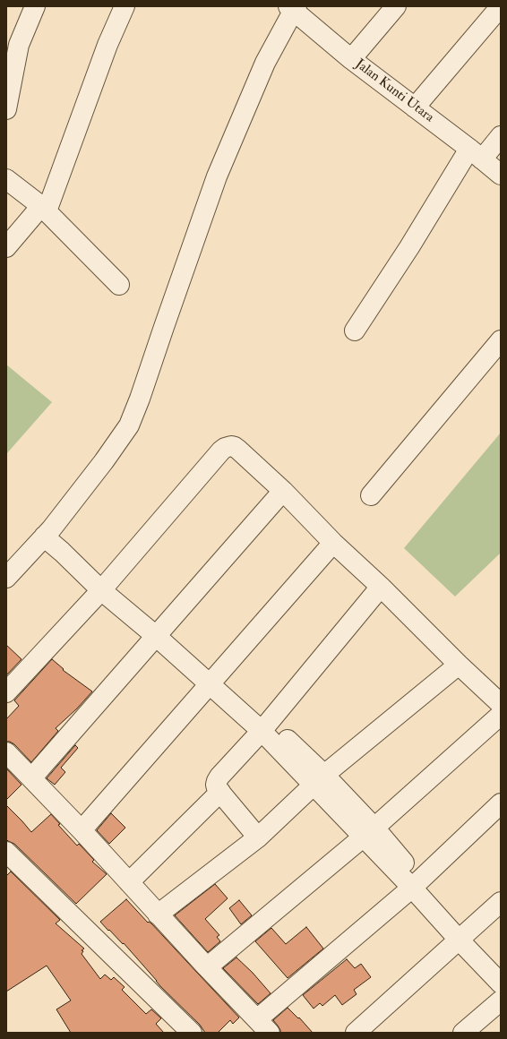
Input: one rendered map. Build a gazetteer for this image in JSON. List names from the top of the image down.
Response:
{
  "streets": {
    "street": ["Jalan Kunti Utara"]
  }
}
